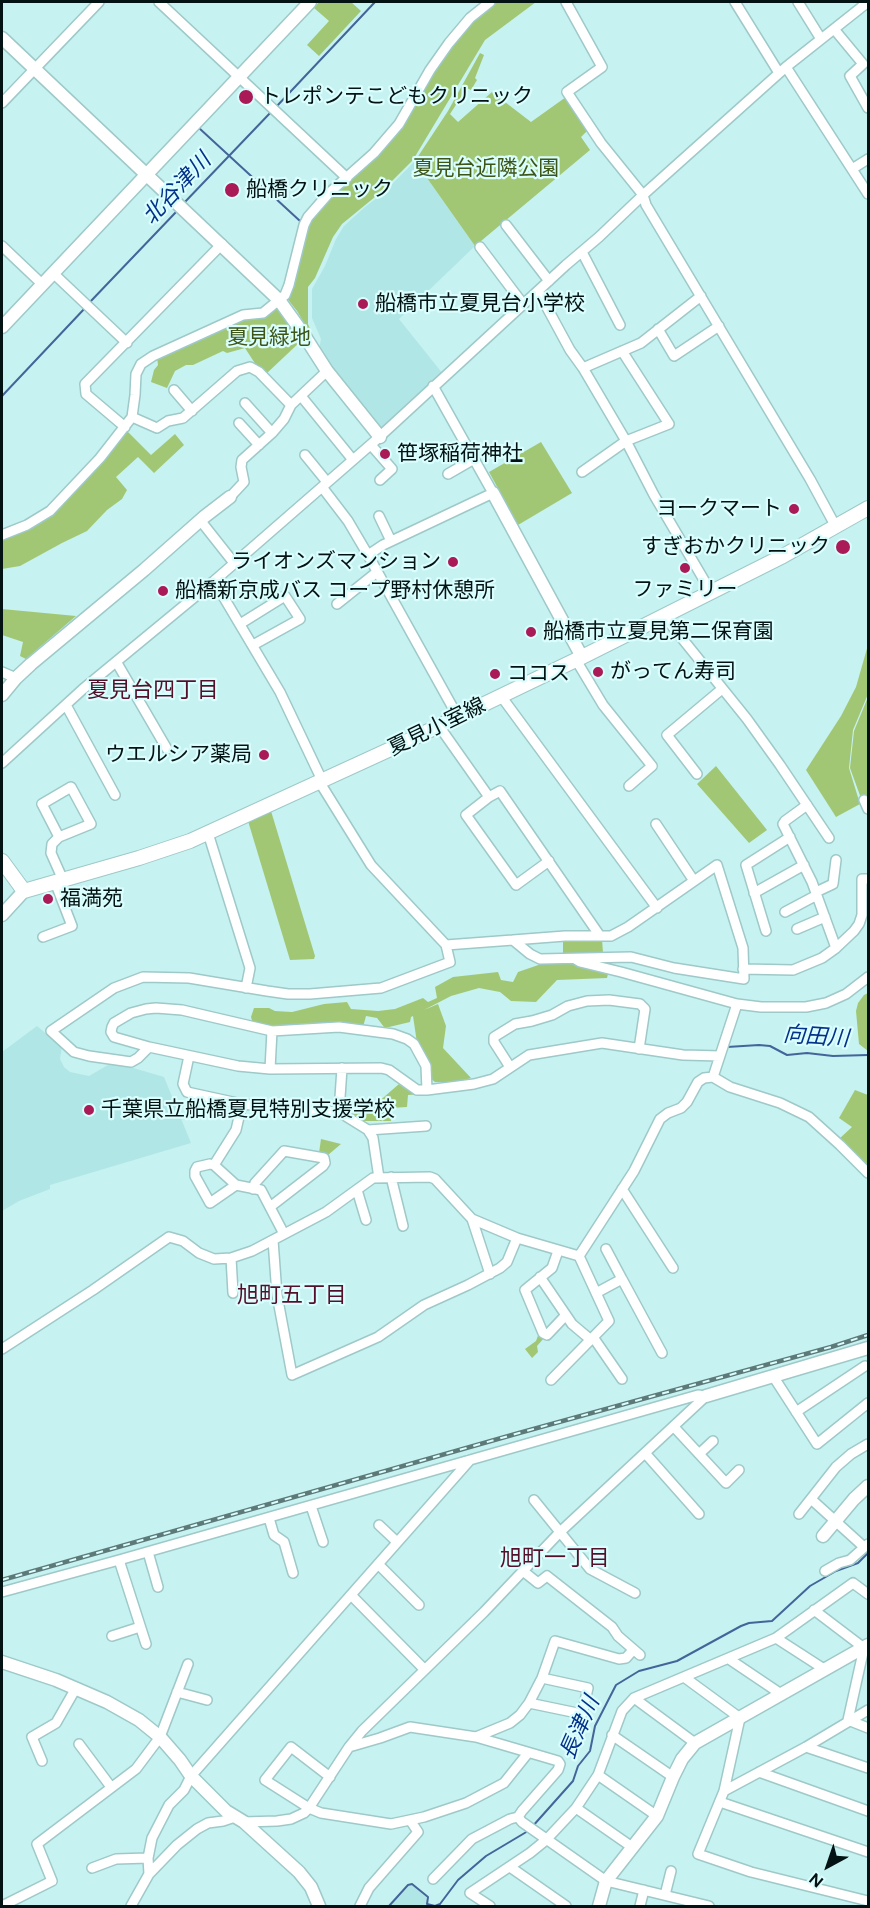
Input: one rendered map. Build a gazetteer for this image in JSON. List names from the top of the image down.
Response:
{
  "streets": {
    "main road": ["夏見小室線"]
  },
  "districts": ["夏見台四丁目", "旭町五丁目", "旭町一丁目"],
  "water": ["北谷津川", "向田川", "長津川"],
  "parks": ["夏見台近隣公園", "夏見緑地"],
  "places": [
    "トレポンテこどもクリニック",
    "船橋クリニック",
    "船橋市立夏見台小学校",
    "笹塚稲荷神社",
    "ヨークマート",
    "すぎおかクリニック",
    "ライオンズマンション",
    "ファミリー",
    "船橋新京成バス コープ野村休憩所",
    "船橋市立夏見第二保育園",
    "がってん寿司",
    "ココス",
    "ウエルシア薬局",
    "福満苑",
    "千葉県立船橋夏見特別支援学校"
  ],
  "north": "bottom left"
}
